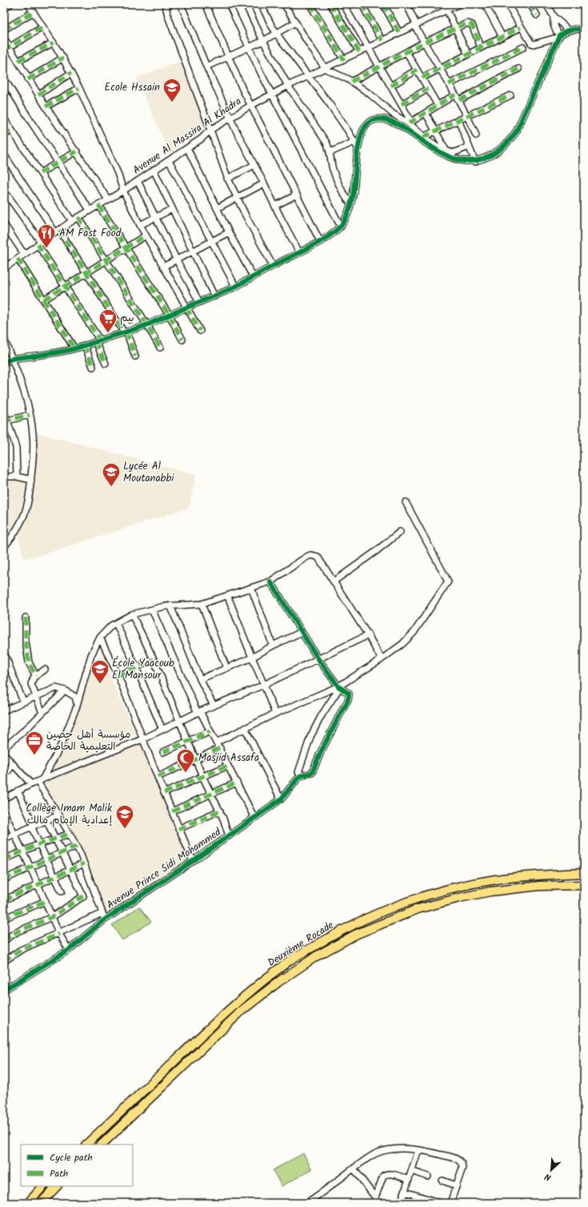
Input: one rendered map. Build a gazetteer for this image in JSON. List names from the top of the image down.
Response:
{
  "streets": {
    "highway": ["Deuxième Rocade"],
    "street": ["Avenue Al Massira Al Khadra", "Avenue Prince Sidi Mohammed"]
  },
  "places": {
    "school or university": [
      "Ecole Hssain",
      "Lycée Al Moutanabbi",
      "École Yaacoub El Mansour",
      "Collège Imam Malik إعدادية الإمام مالك"
    ],
    "restaurant": ["AM Fast Food"],
    "supermarket": ["بيم"],
    "office": ["مؤسسة أهل حصين التعليمية الخاصة"],
    "mosque": ["Masjid Assafa"]
  },
  "legend": ["Cycle path", "Path"],
  "north": "bottom left"
}
